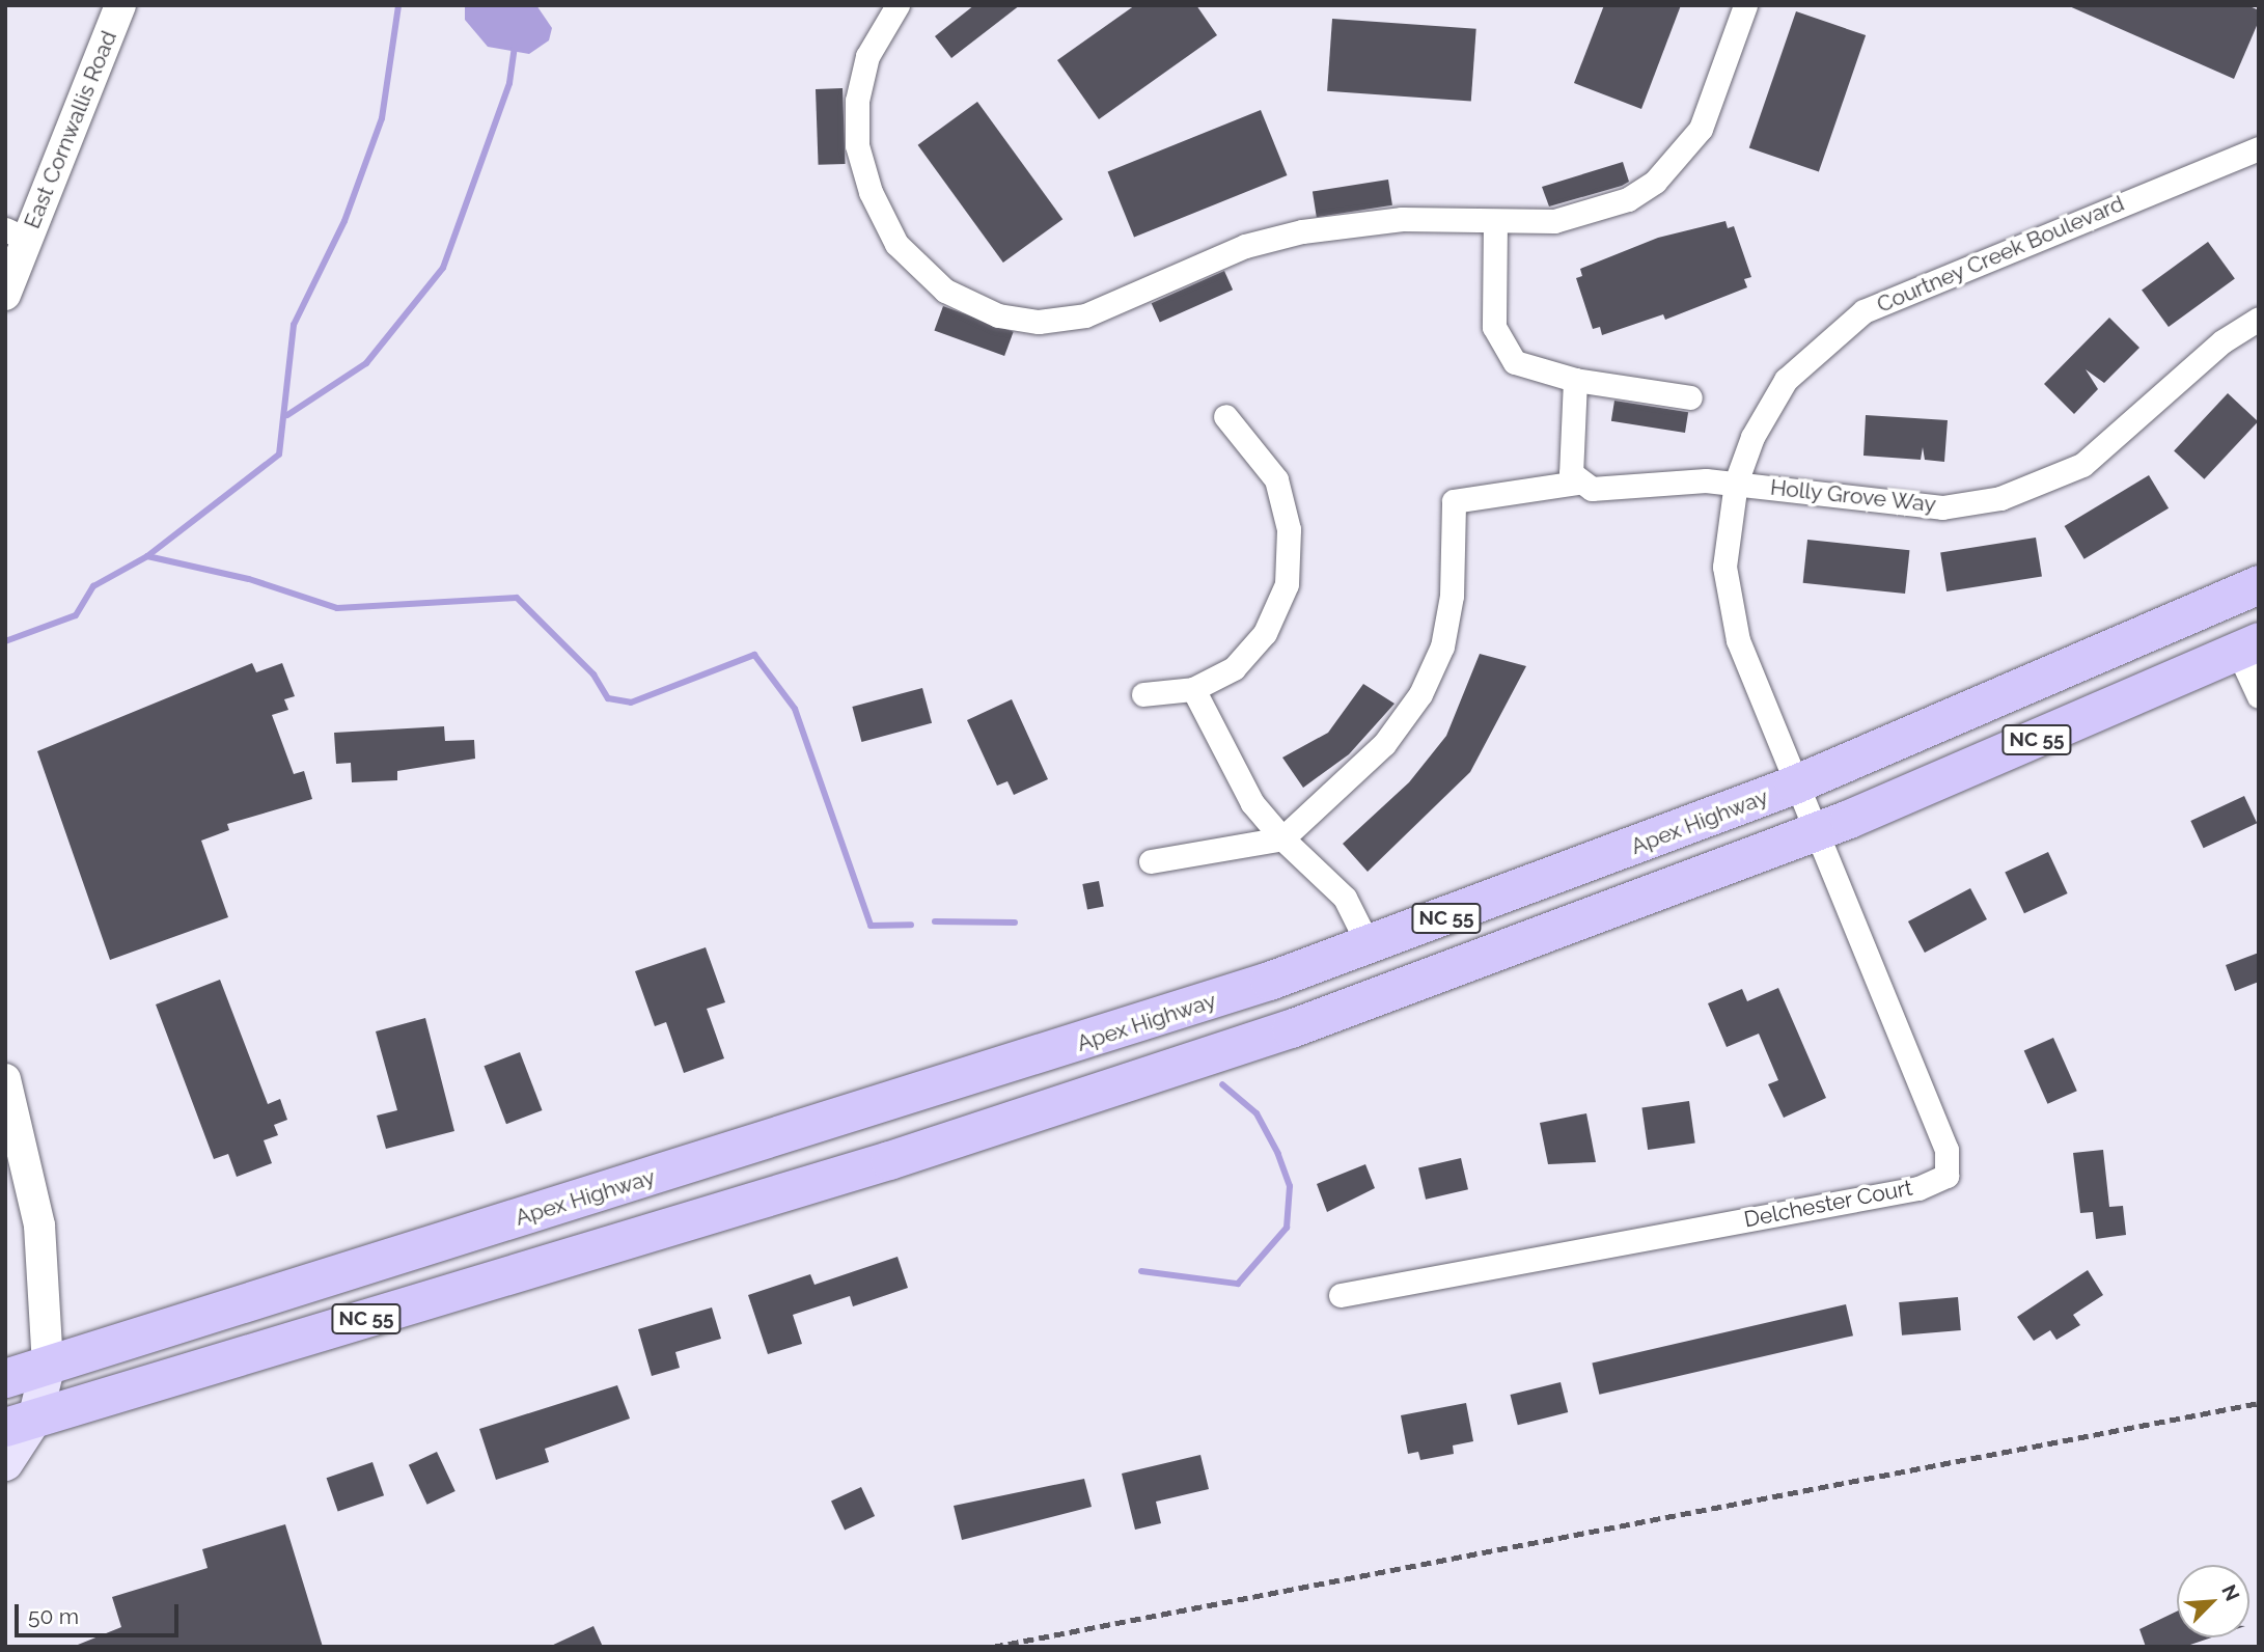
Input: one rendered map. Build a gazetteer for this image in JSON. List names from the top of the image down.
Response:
{
  "streets": {
    "main road": ["NC 55", "Apex Highway"],
    "street": [
      "East Cornwallis Road",
      "Courtney Creek Boulevard",
      "Holly Grove Way",
      "Delchester Court"
    ]
  },
  "crossings": [
    ["Courtney Creek Boulevard", "Holly Grove Way"],
    ["Courtney Creek Boulevard", "NC 55"],
    ["Courtney Creek Boulevard", "Apex Highway"],
    ["Courtney Creek Boulevard", "Delchester Court"],
    ["NC 55", "Delchester Court"]
  ],
  "scale_bar": "50 m",
  "north": "top right"
}
